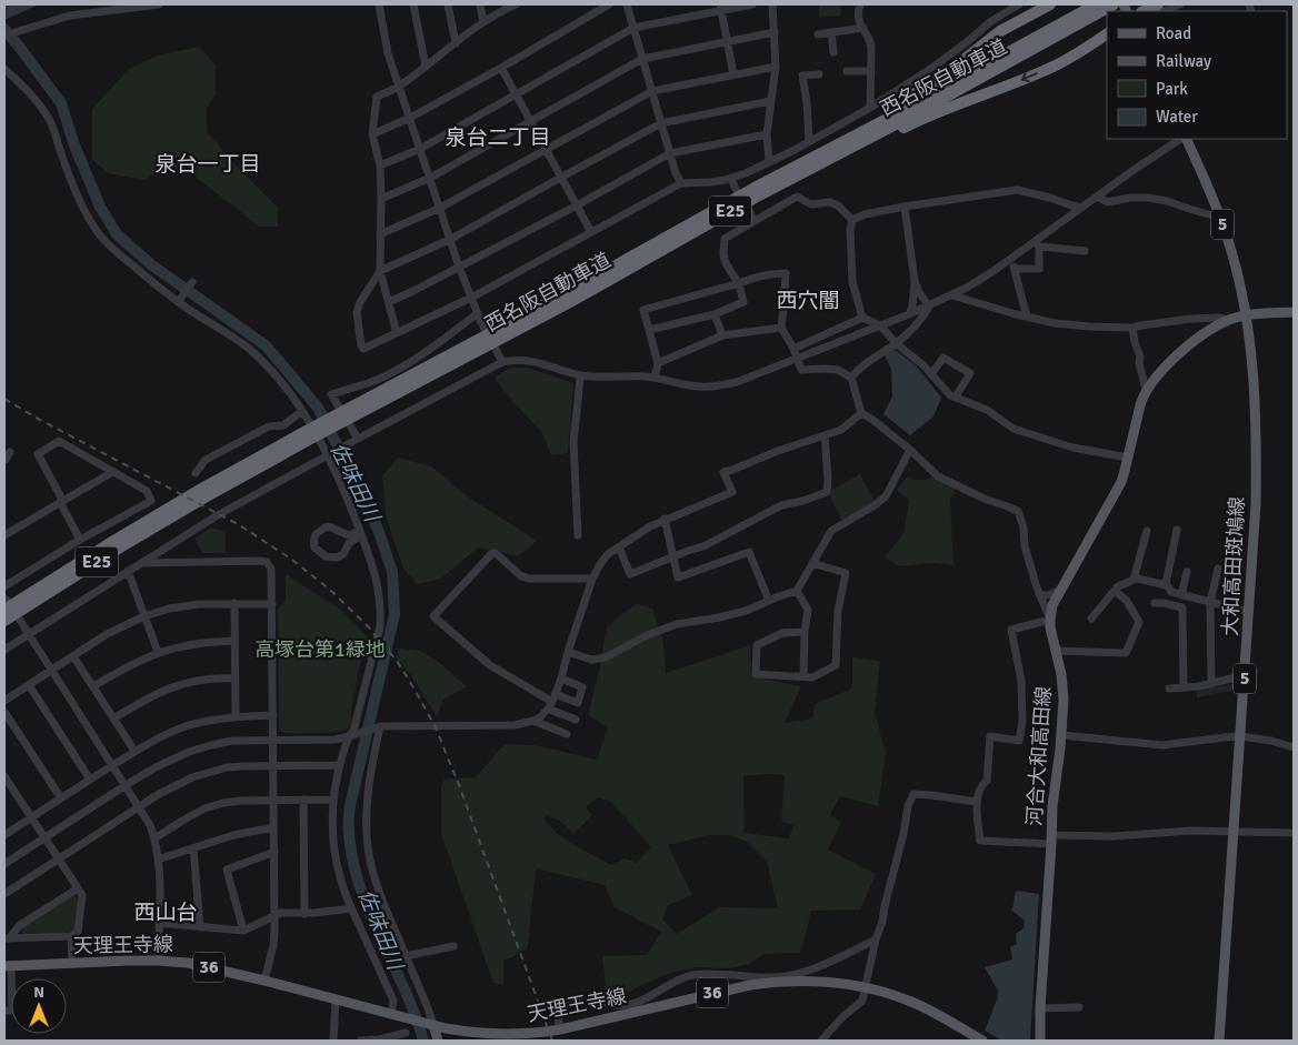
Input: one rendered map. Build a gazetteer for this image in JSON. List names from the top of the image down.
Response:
{
  "streets": {
    "highway": ["西名阪自動車道", "E25"],
    "main road": [
      "5",
      "大和高田斑鳩線",
      "河合大和高田線",
      "天理王寺線",
      "36"
    ]
  },
  "crossings": [
    ["大和高田斑鳩線", "河合大和高田線"]
  ],
  "districts": [
    "泉台二丁目",
    "泉台一丁目",
    "西穴闇",
    "西山台"
  ],
  "water": ["佐味田川"],
  "parks": ["高塚台第1緑地"],
  "legend": [
    "Road",
    "Railway",
    "Park",
    "Water"
  ],
  "north": "top"
}
